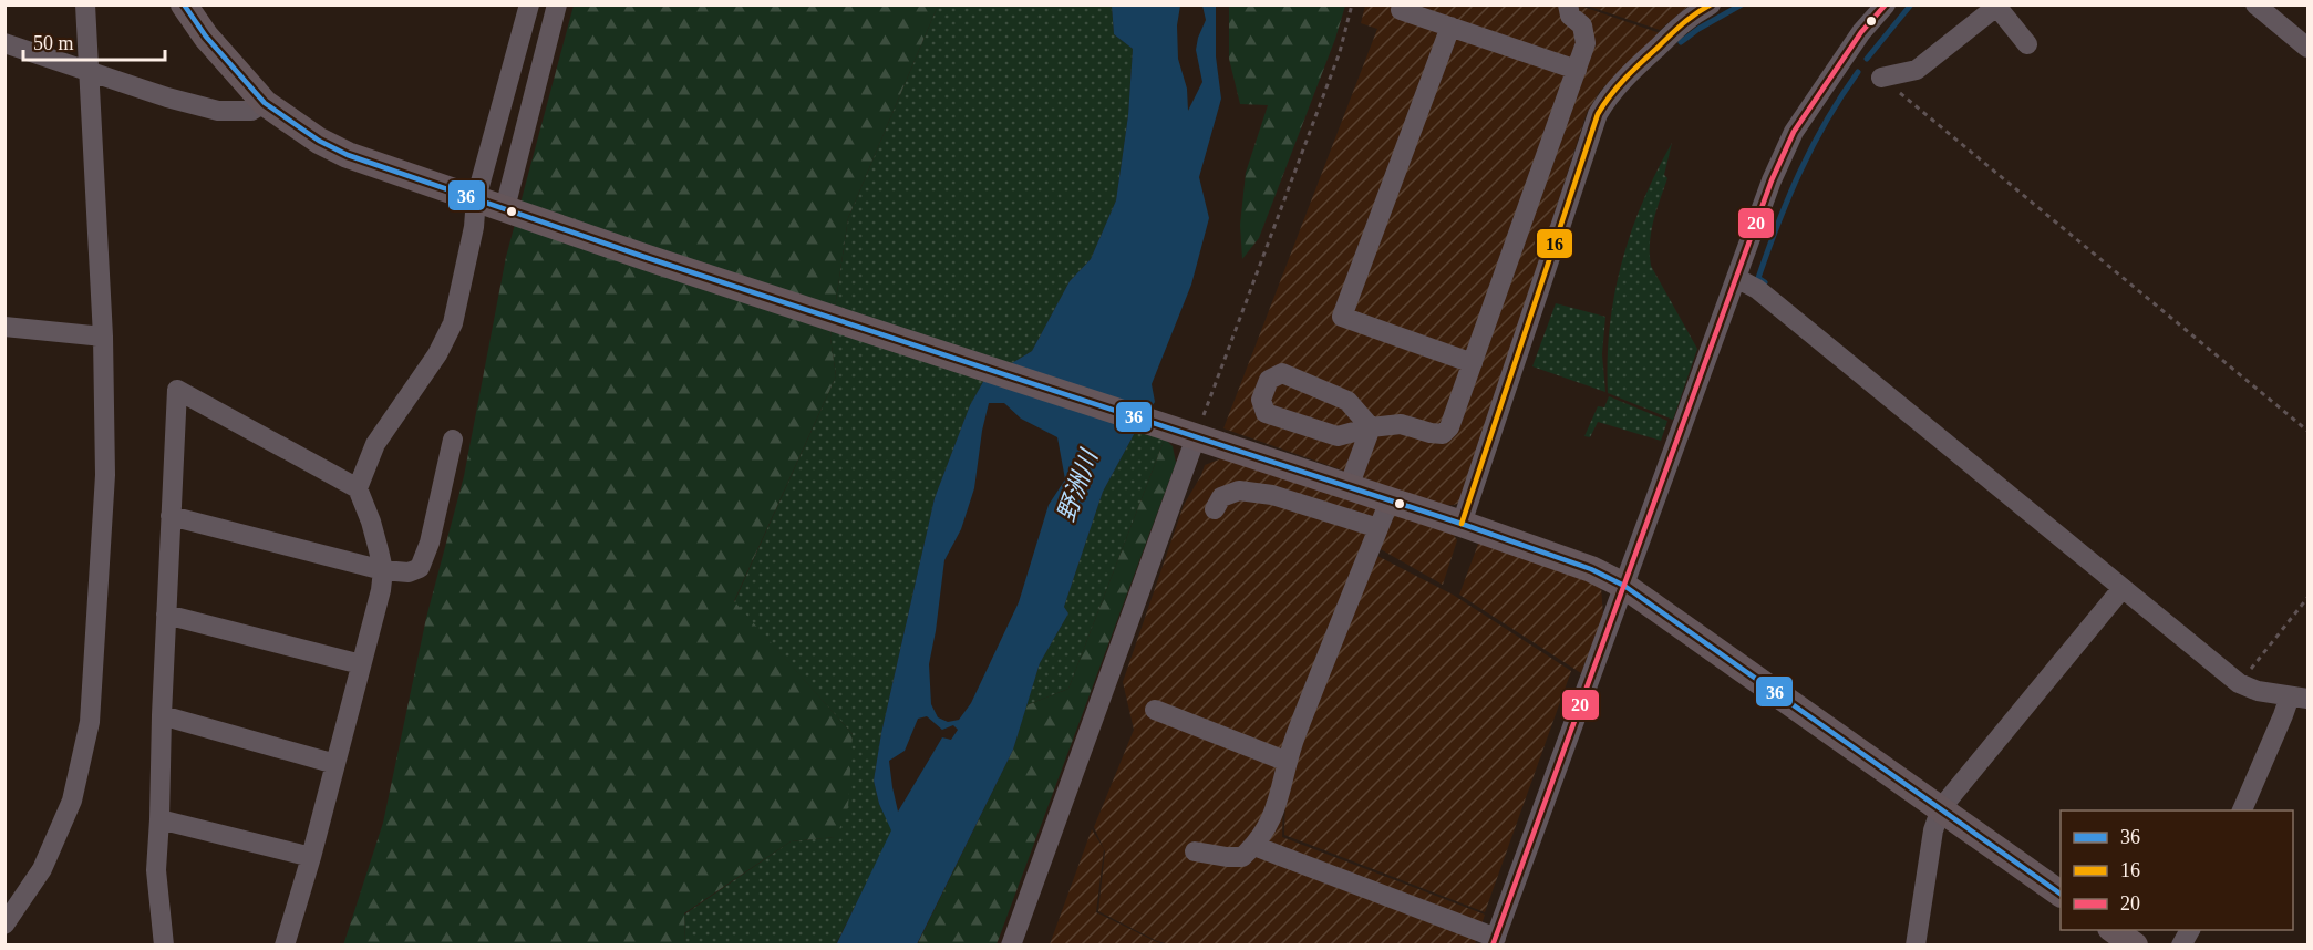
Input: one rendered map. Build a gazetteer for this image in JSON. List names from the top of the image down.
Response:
{
  "water": ["野洲川"],
  "lines": ["transit line 36", "transit line 16", "transit line 20"],
  "legend": ["36", "16", "20"],
  "scale_bar": "50 m"
}
